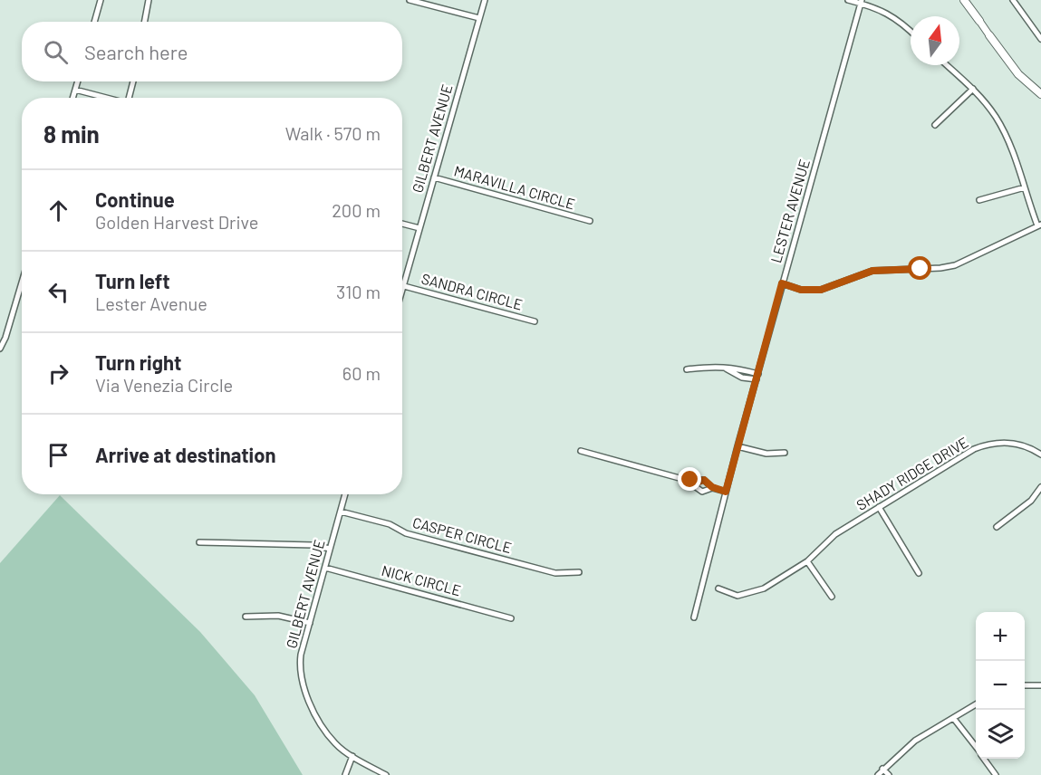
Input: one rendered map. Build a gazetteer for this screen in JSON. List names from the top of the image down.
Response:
{
  "streets": {
    "street": [
      "GILBERT AVENUE",
      "MARAVILLA CIRCLE",
      "LESTER AVENUE",
      "SANDRA CIRCLE",
      "SHADY RIDGE DRIVE",
      "CASPER CIRCLE",
      "NICK CIRCLE"
    ]
  },
  "crossings": [
    ["GILBERT AVENUE", "MARAVILLA CIRCLE"],
    ["GILBERT AVENUE", "SANDRA CIRCLE"],
    ["GILBERT AVENUE", "CASPER CIRCLE"],
    ["GILBERT AVENUE", "NICK CIRCLE"]
  ],
  "north": "top",
  "page": {
    "search": "Search here",
    "heading": ["8 min", "Walk · 570 m"],
    "list": [
      ["Continue", "Golden Harvest Drive", "200 m"],
      ["Turn left", "Lester Avenue", "310 m"],
      ["Turn right", "Via Venezia Circle", "60 m"],
      "Arrive at destination"
    ],
    "map_buttons": ["+", "−"]
  }
}
